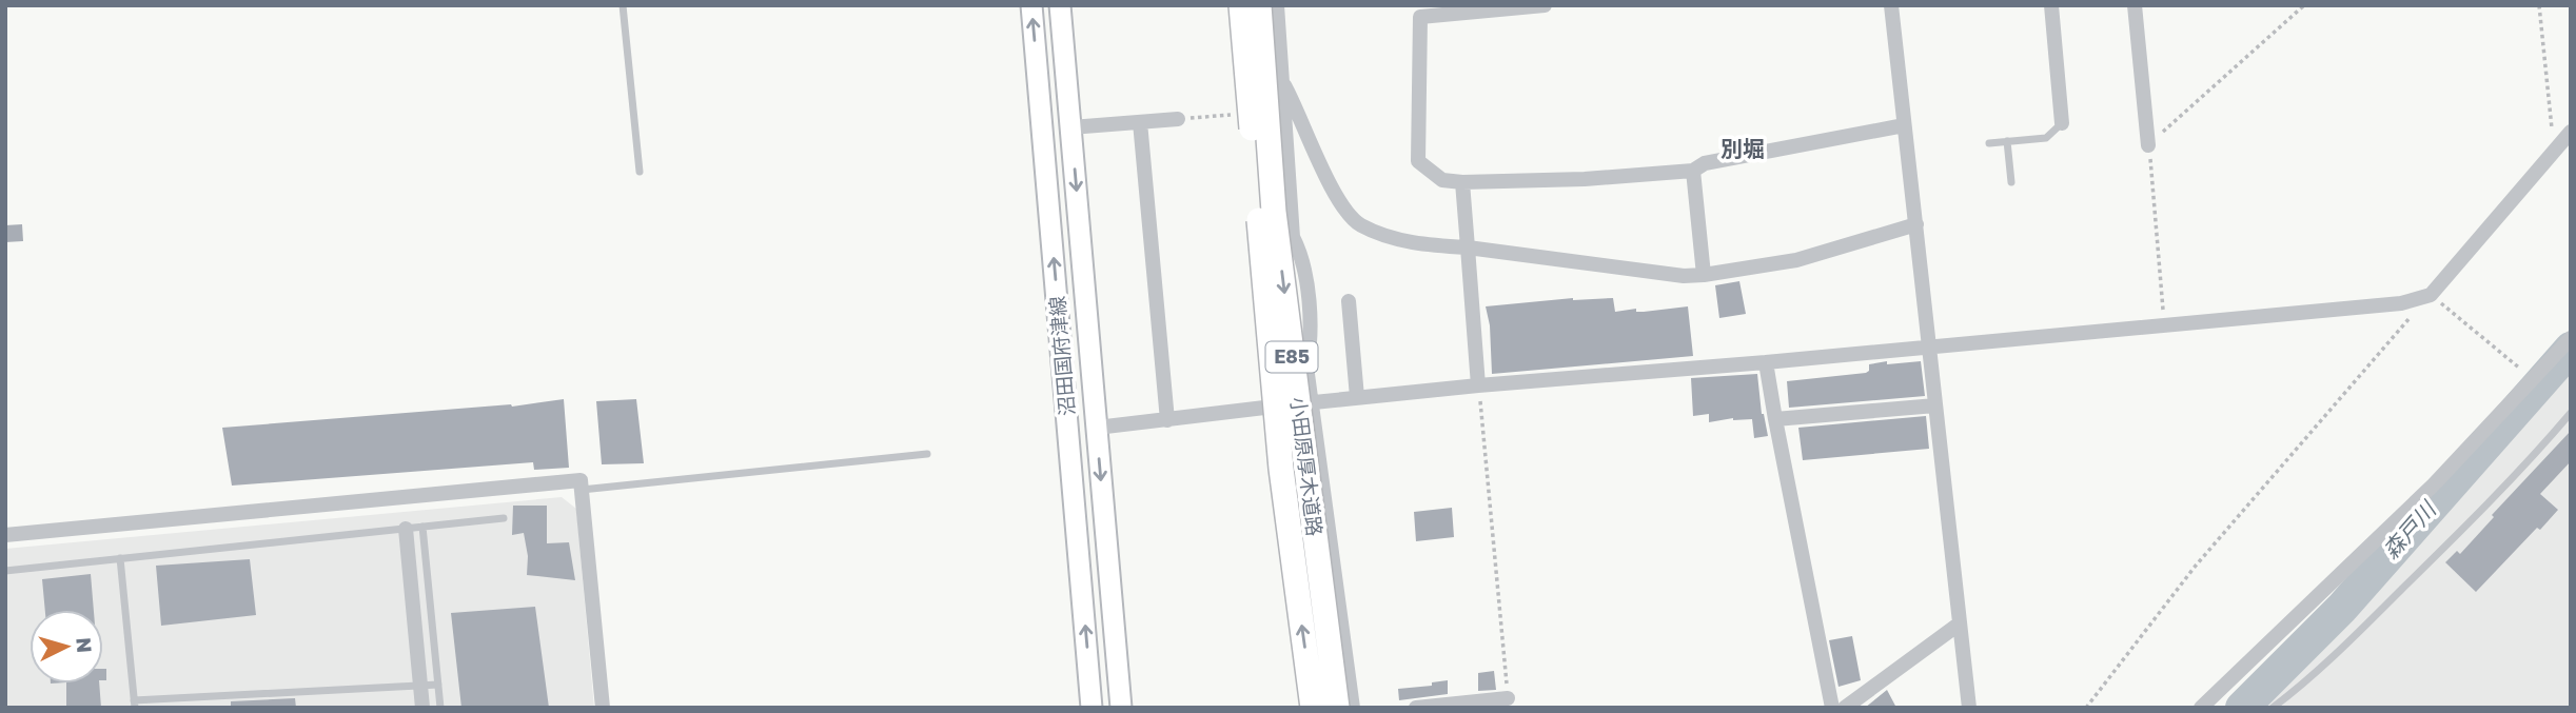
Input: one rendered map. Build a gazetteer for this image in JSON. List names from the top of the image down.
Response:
{
  "streets": {
    "highway": ["E85", "小田原厚木道路"],
    "main road": ["沼田国府津線"]
  },
  "districts": ["別堀"],
  "water": ["森戸川"],
  "north": "right"
}
